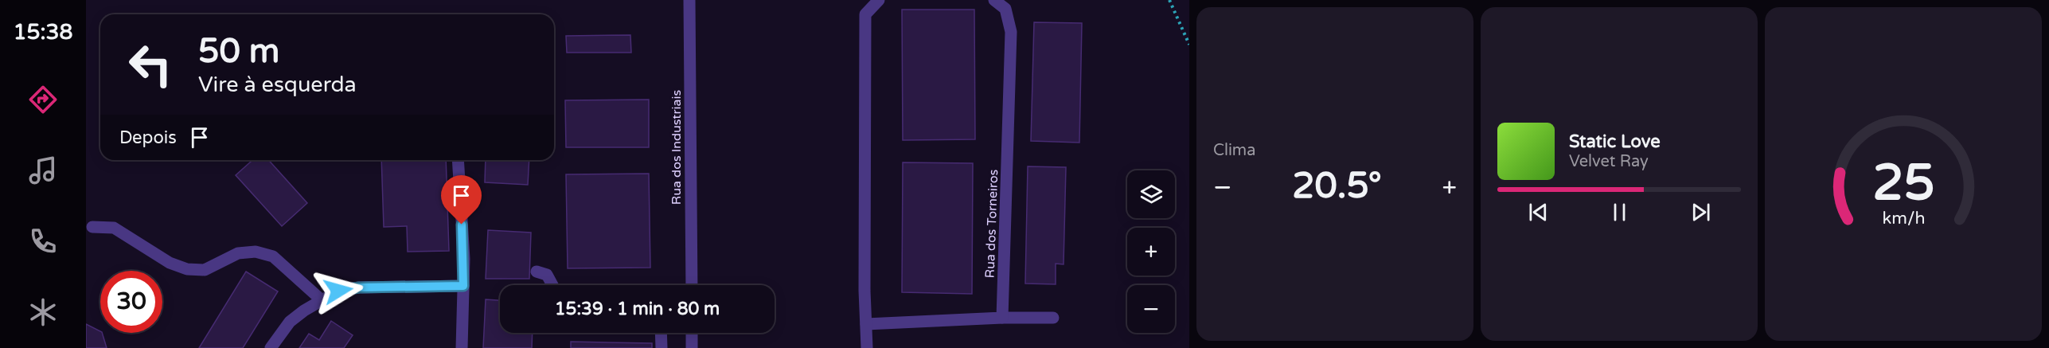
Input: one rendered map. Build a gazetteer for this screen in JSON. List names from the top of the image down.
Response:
{
  "streets": {
    "street": ["Rua dos Industriais", "Rua dos Torneiros"]
  },
  "page": {
    "tabs": "15:38",
    "tile": "Clima",
    "turn": ["50 m", "Vire à esquerda"],
    "then": "Depois",
    "song": ["Static Love", "Velvet Ray"],
    "heat": ["−", "20.5°", "+"],
    "map_buttons": ["+", "−"],
    "limit": "30",
    "trip": "15:39 · 1 min · 80 m",
    "gauge": ["25", "km/h"]
  }
}
